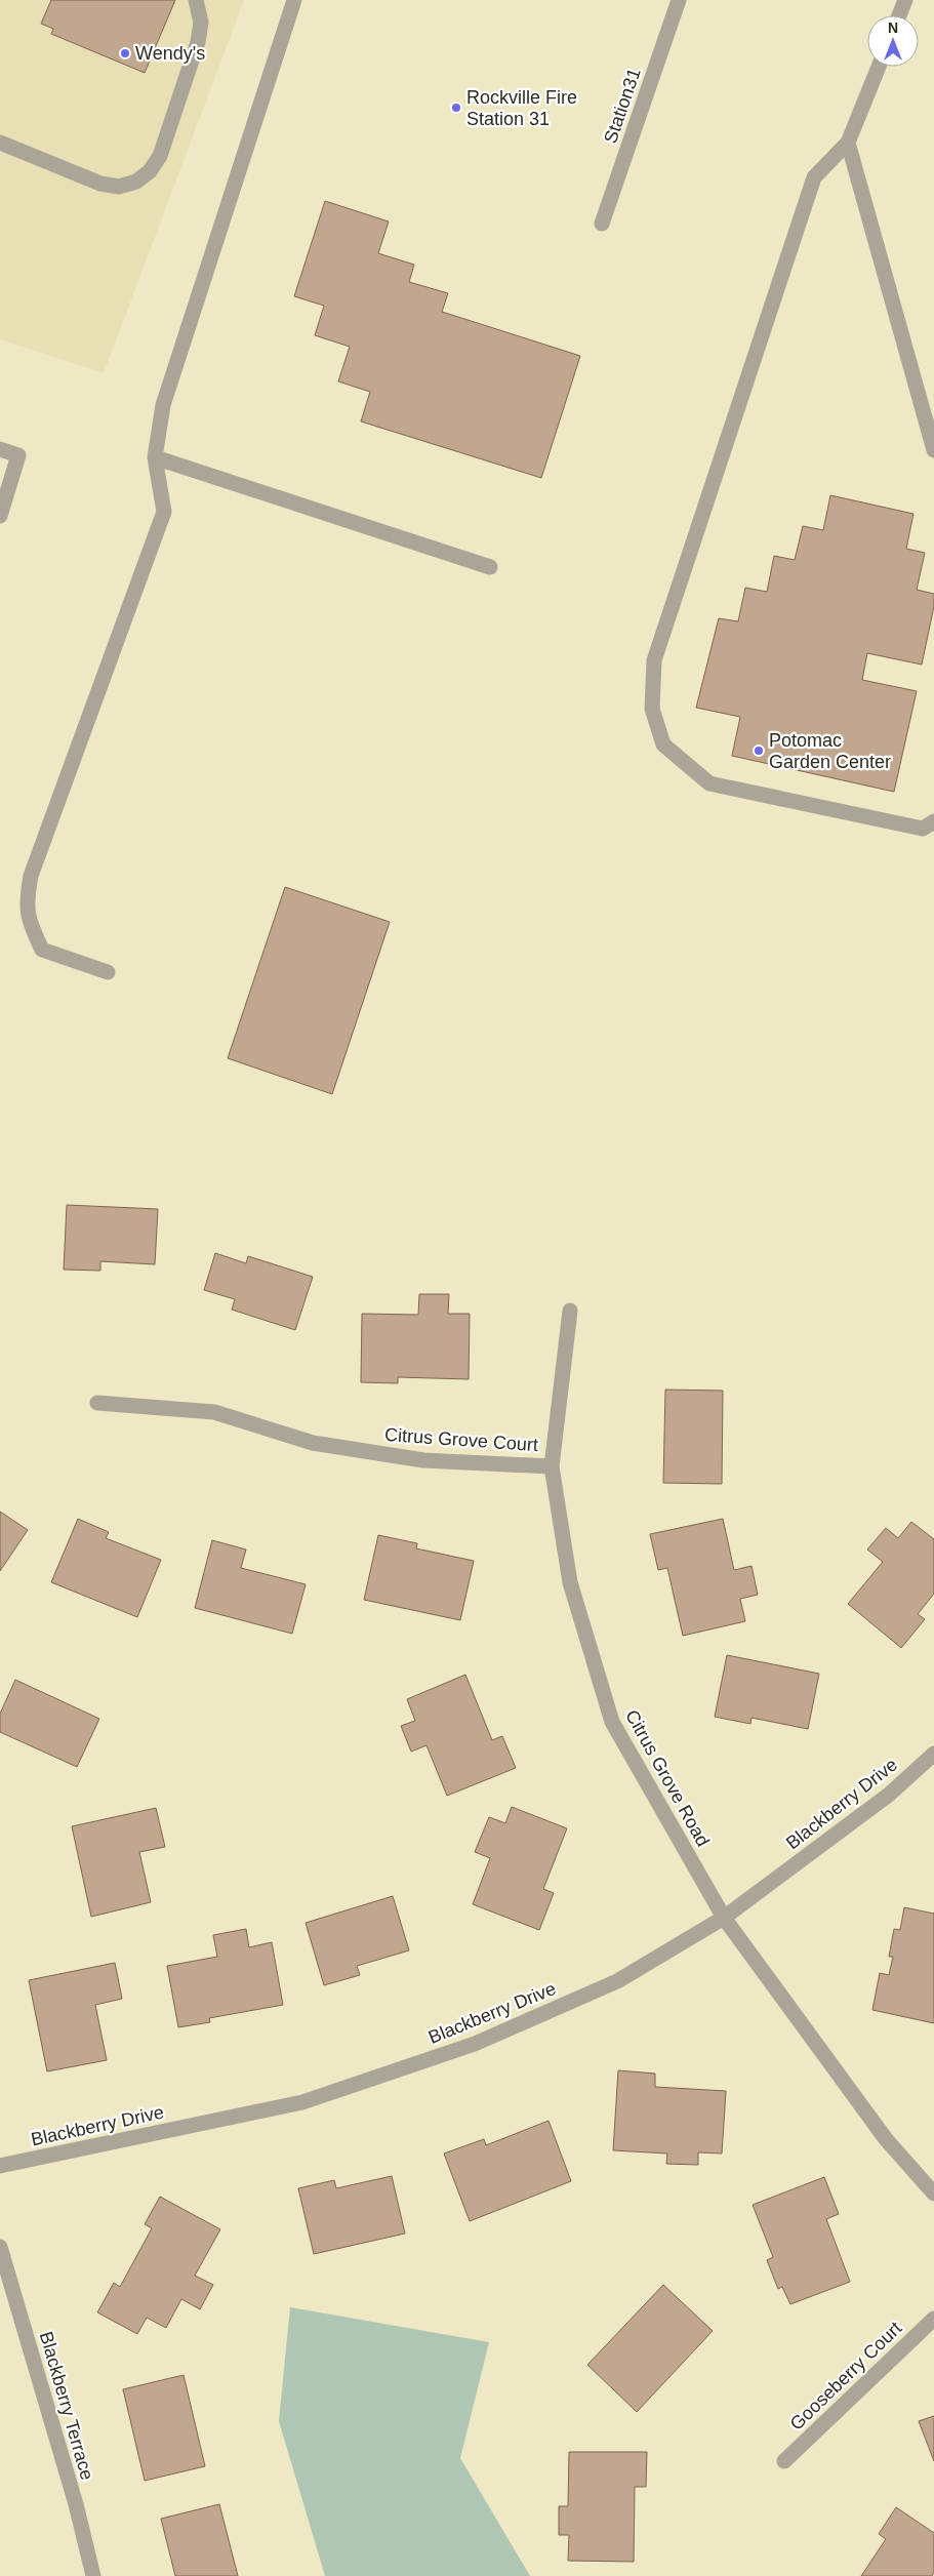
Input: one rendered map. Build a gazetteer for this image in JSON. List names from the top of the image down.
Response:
{
  "streets": {
    "street": [
      "Station31",
      "Citrus Grove Court",
      "Citrus Grove Road",
      "Blackberry Drive",
      "Gooseberry Court",
      "Blackberry Terrace"
    ]
  },
  "crossings": [
    ["Citrus Grove Court", "Citrus Grove Road"],
    ["Citrus Grove Road", "Blackberry Drive"]
  ],
  "places": ["Wendy's", "Rockville Fire Station 31", "Potomac Garden Center"],
  "north": "top"
}
